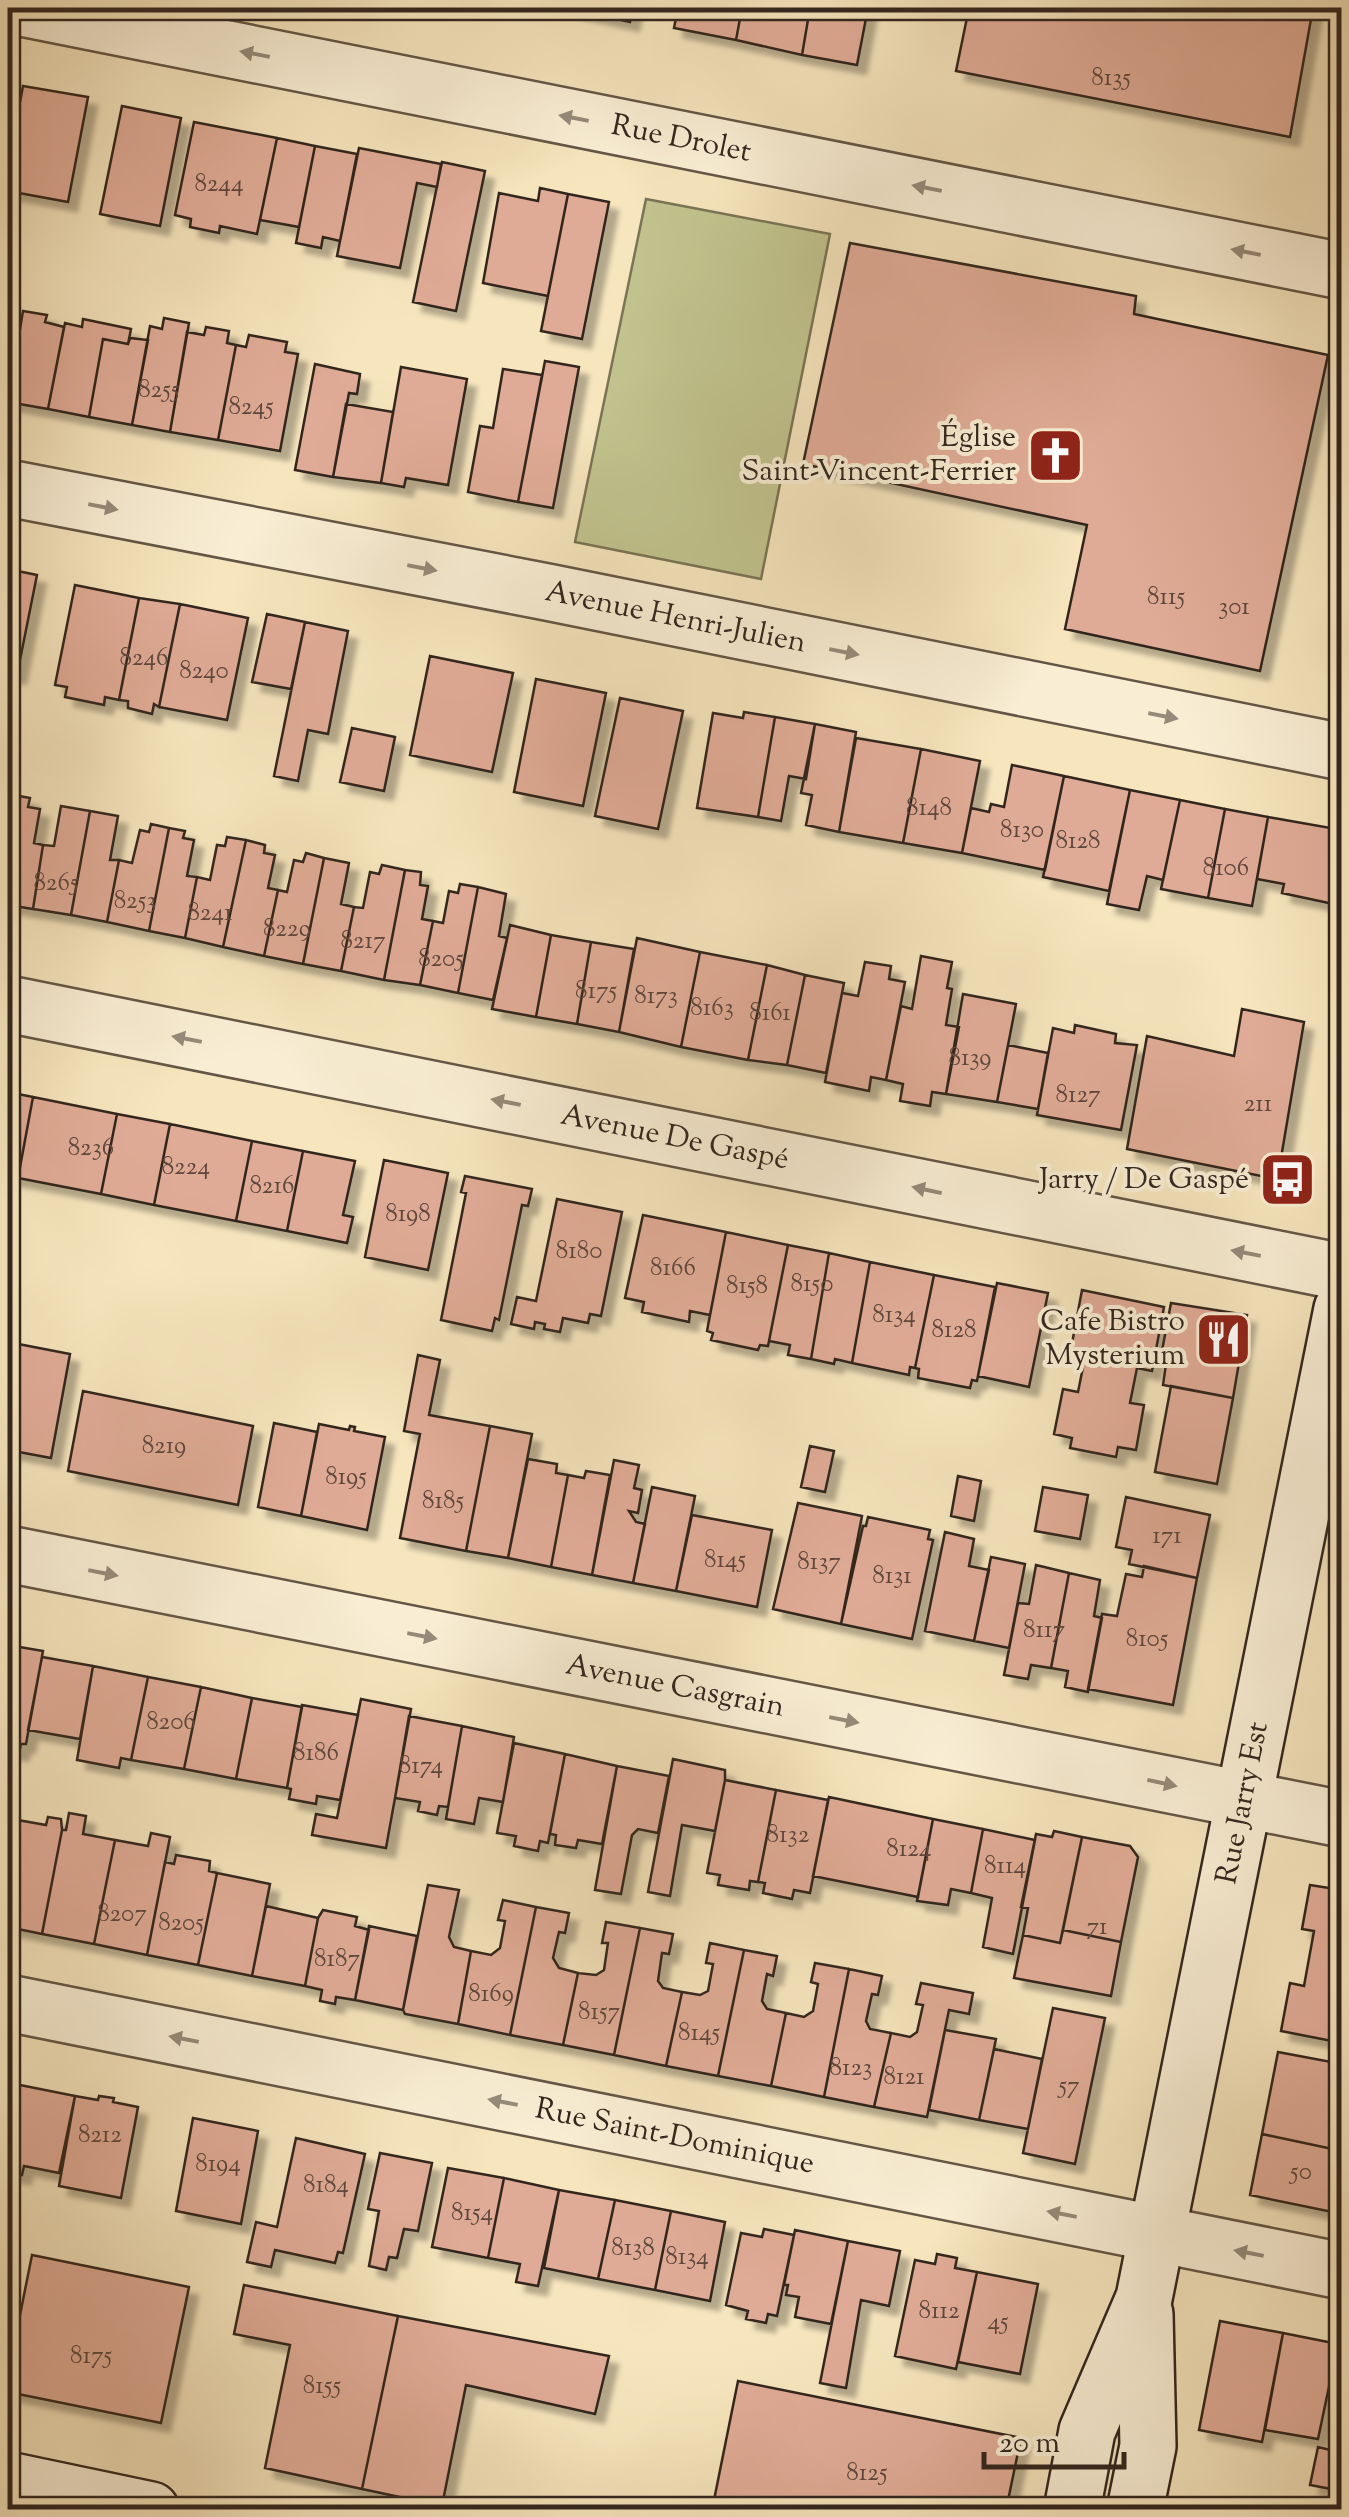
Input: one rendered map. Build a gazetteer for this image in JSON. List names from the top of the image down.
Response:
{
  "streets": {
    "street": [
      "Rue Drolet",
      "Avenue Henri-Julien",
      "Avenue De Gaspé",
      "Avenue Casgrain",
      "Rue Jarry Est",
      "Rue Saint-Dominique"
    ]
  },
  "crossings": [
    ["Avenue Casgrain", "Rue Jarry Est"],
    ["Rue Jarry Est", "Rue Saint-Dominique"]
  ],
  "one_way": [
    "Rue Drolet",
    "Avenue Henri-Julien",
    "Avenue De Gaspé",
    "Avenue Casgrain",
    "Rue Saint-Dominique"
  ],
  "places": {
    "church": ["Église Saint-Vincent-Ferrier"],
    "bus stop": ["Jarry / De Gaspé"],
    "restaurant": ["Cafe Bistro Mysterium"]
  },
  "house_numbers": [
    "8135",
    "8244",
    "8255",
    "8245",
    "8115",
    "301",
    "8246",
    "8240",
    "8148",
    "8130",
    "8128",
    "8106",
    "8265",
    "8253",
    "8241",
    "8229",
    "8217",
    "8205",
    "8175",
    "8173",
    "8163",
    "8161",
    "8139",
    "8127",
    "211",
    "8236",
    "8224",
    "8216",
    "8198",
    "8180",
    "8166",
    "8150",
    "8158",
    "8134",
    "8128",
    "8219",
    "8195",
    "8185",
    "171",
    "8145",
    "8137",
    "8131",
    "8117",
    "8105",
    "8206",
    "8186",
    "8174",
    "8132",
    "8124",
    "8114",
    "8207",
    "8205",
    "71",
    "8187",
    "8169",
    "8157",
    "8145",
    "8123",
    "8121",
    "57",
    "8212",
    "8194",
    "50",
    "8184",
    "8154",
    "8138",
    "8134",
    "8112",
    "45",
    "8175",
    "8155",
    "8125"
  ],
  "scale_bar": "20 m"
}
